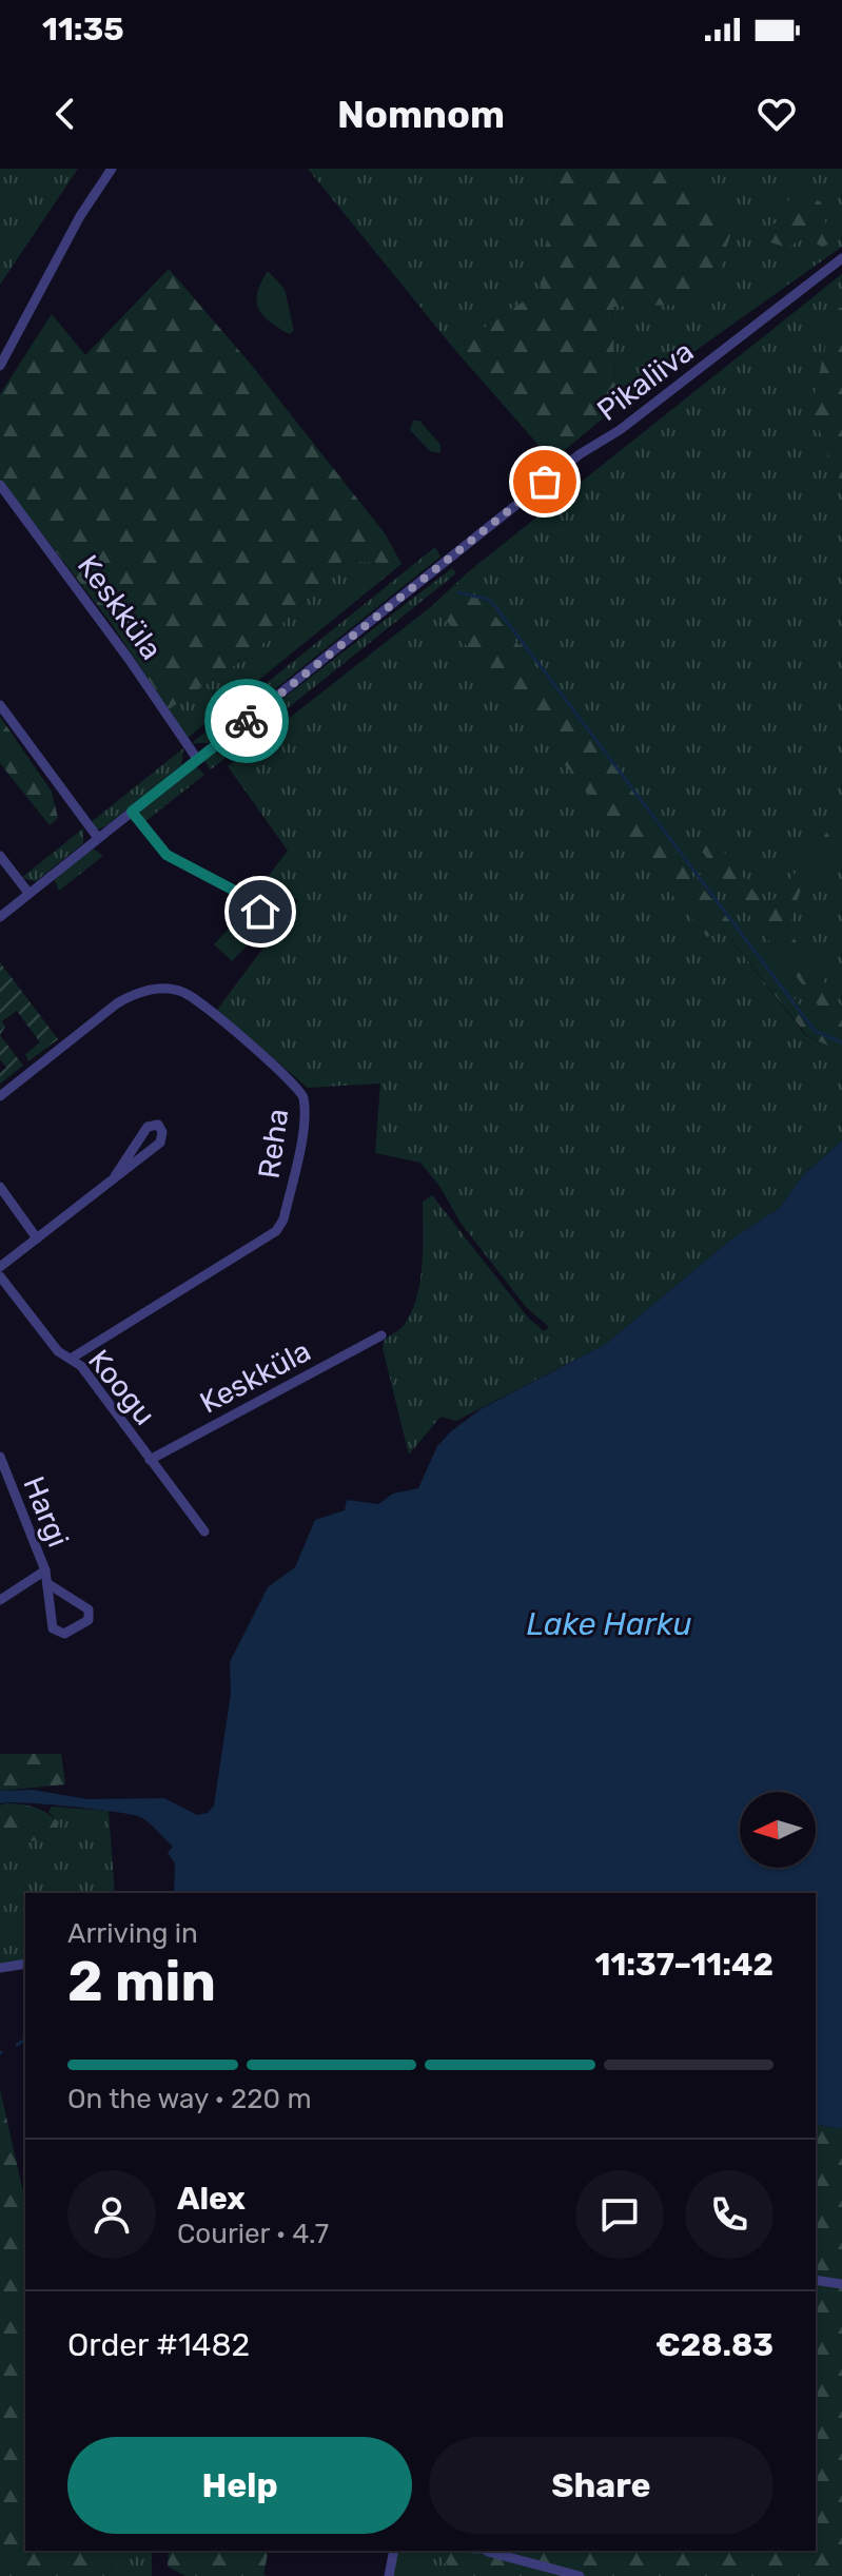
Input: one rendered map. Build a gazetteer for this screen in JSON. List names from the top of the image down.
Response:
{
  "streets": {
    "street": [
      "Pikaliiva",
      "Keskküla",
      "Reha",
      "Koogu",
      "Hargi"
    ]
  },
  "crossings": [
    ["Pikaliiva", "Keskküla"],
    ["Keskküla", "Koogu"],
    ["Reha", "Koogu"]
  ],
  "water": ["Lake Harku"],
  "north": "left",
  "page": {
    "status": "11:35",
    "header": "Nomnom",
    "heading": ["2 min", "Arriving in", "11:37–11:42"],
    "panel": [
      "Alex",
      "Courier · 4.7",
      "Order #1482",
      "€28.83"
    ],
    "bar": "On the way · 220 m",
    "buttons": ["Help", "Share"]
  }
}
